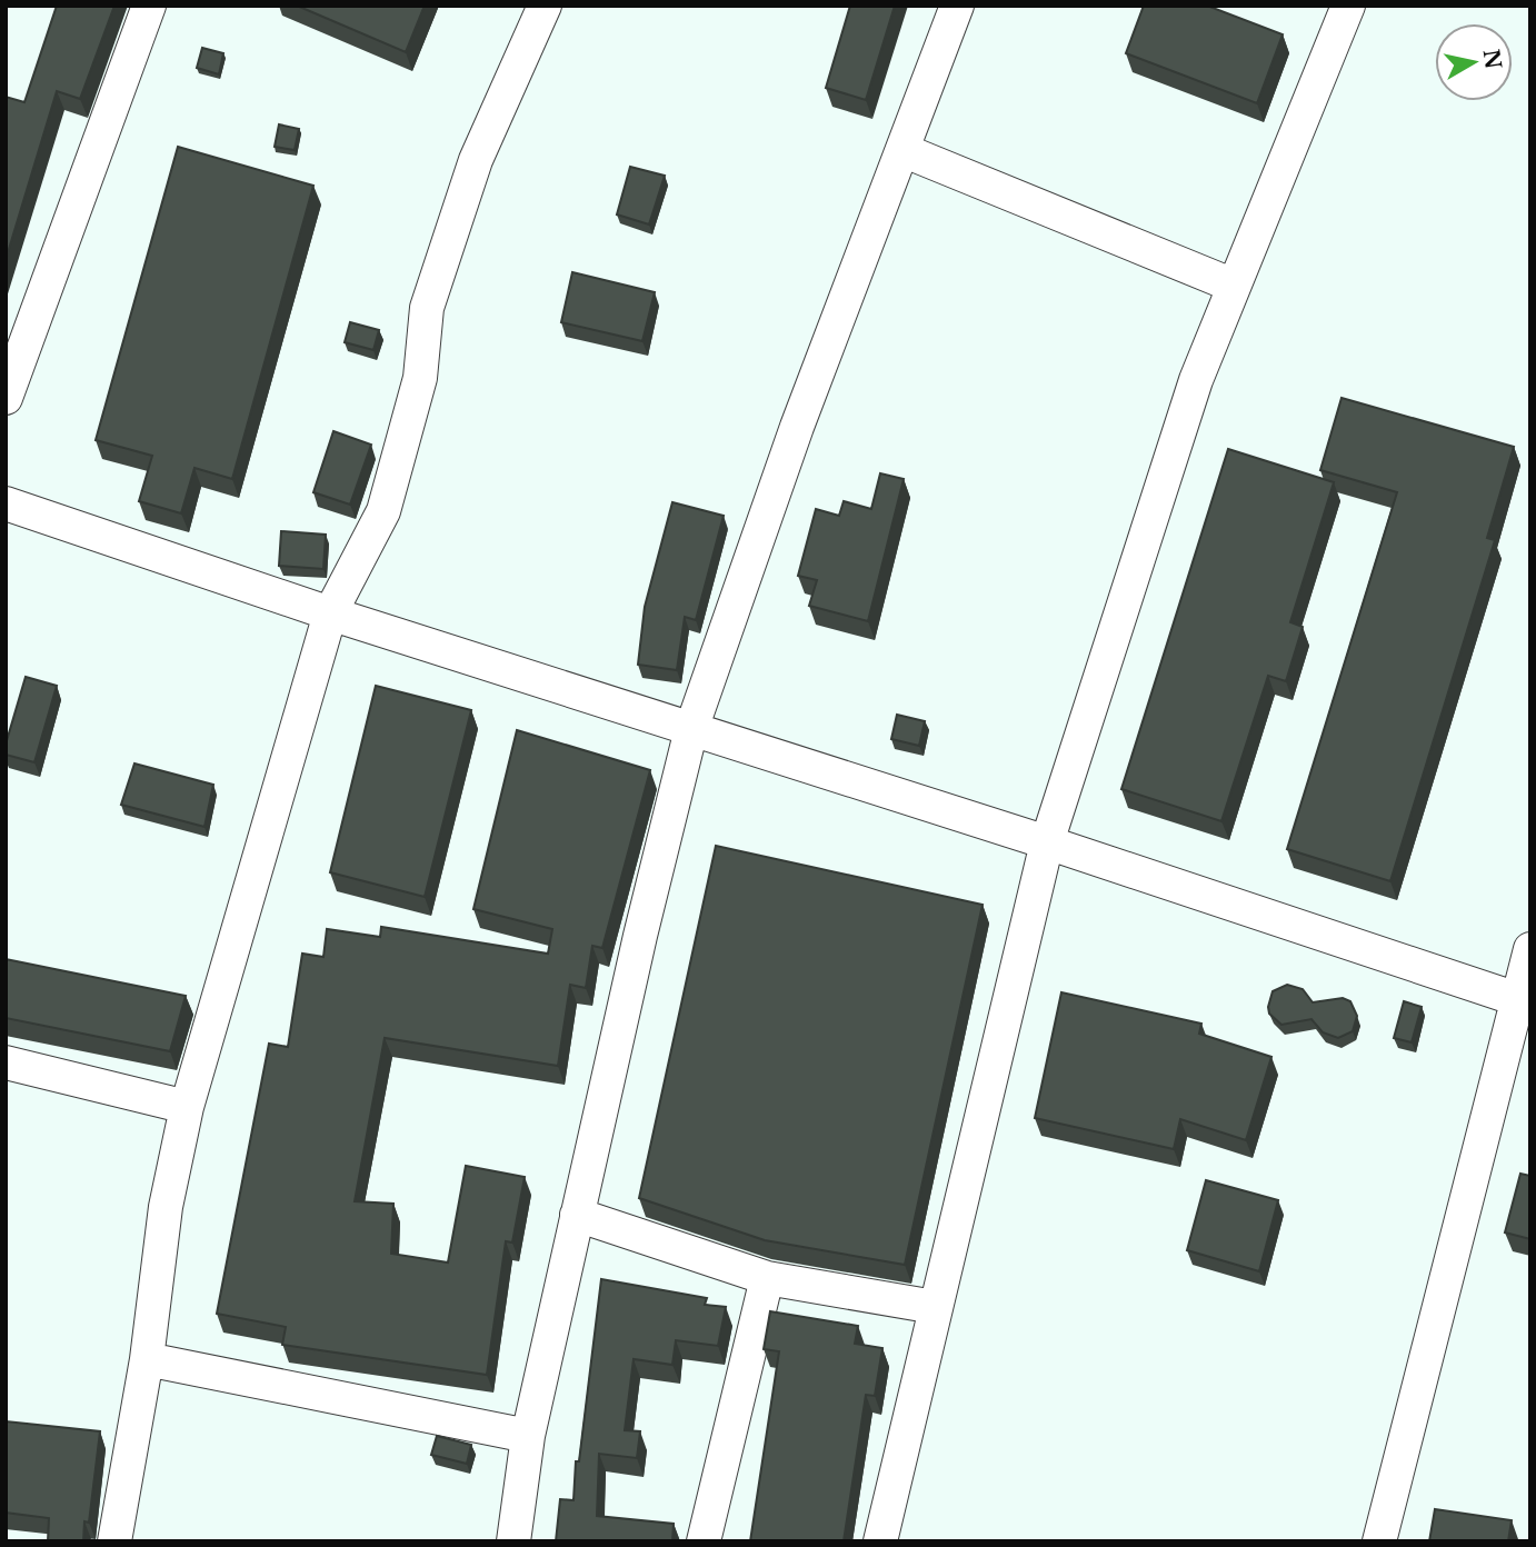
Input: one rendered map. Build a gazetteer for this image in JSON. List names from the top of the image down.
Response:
{
  "north": "right"
}
